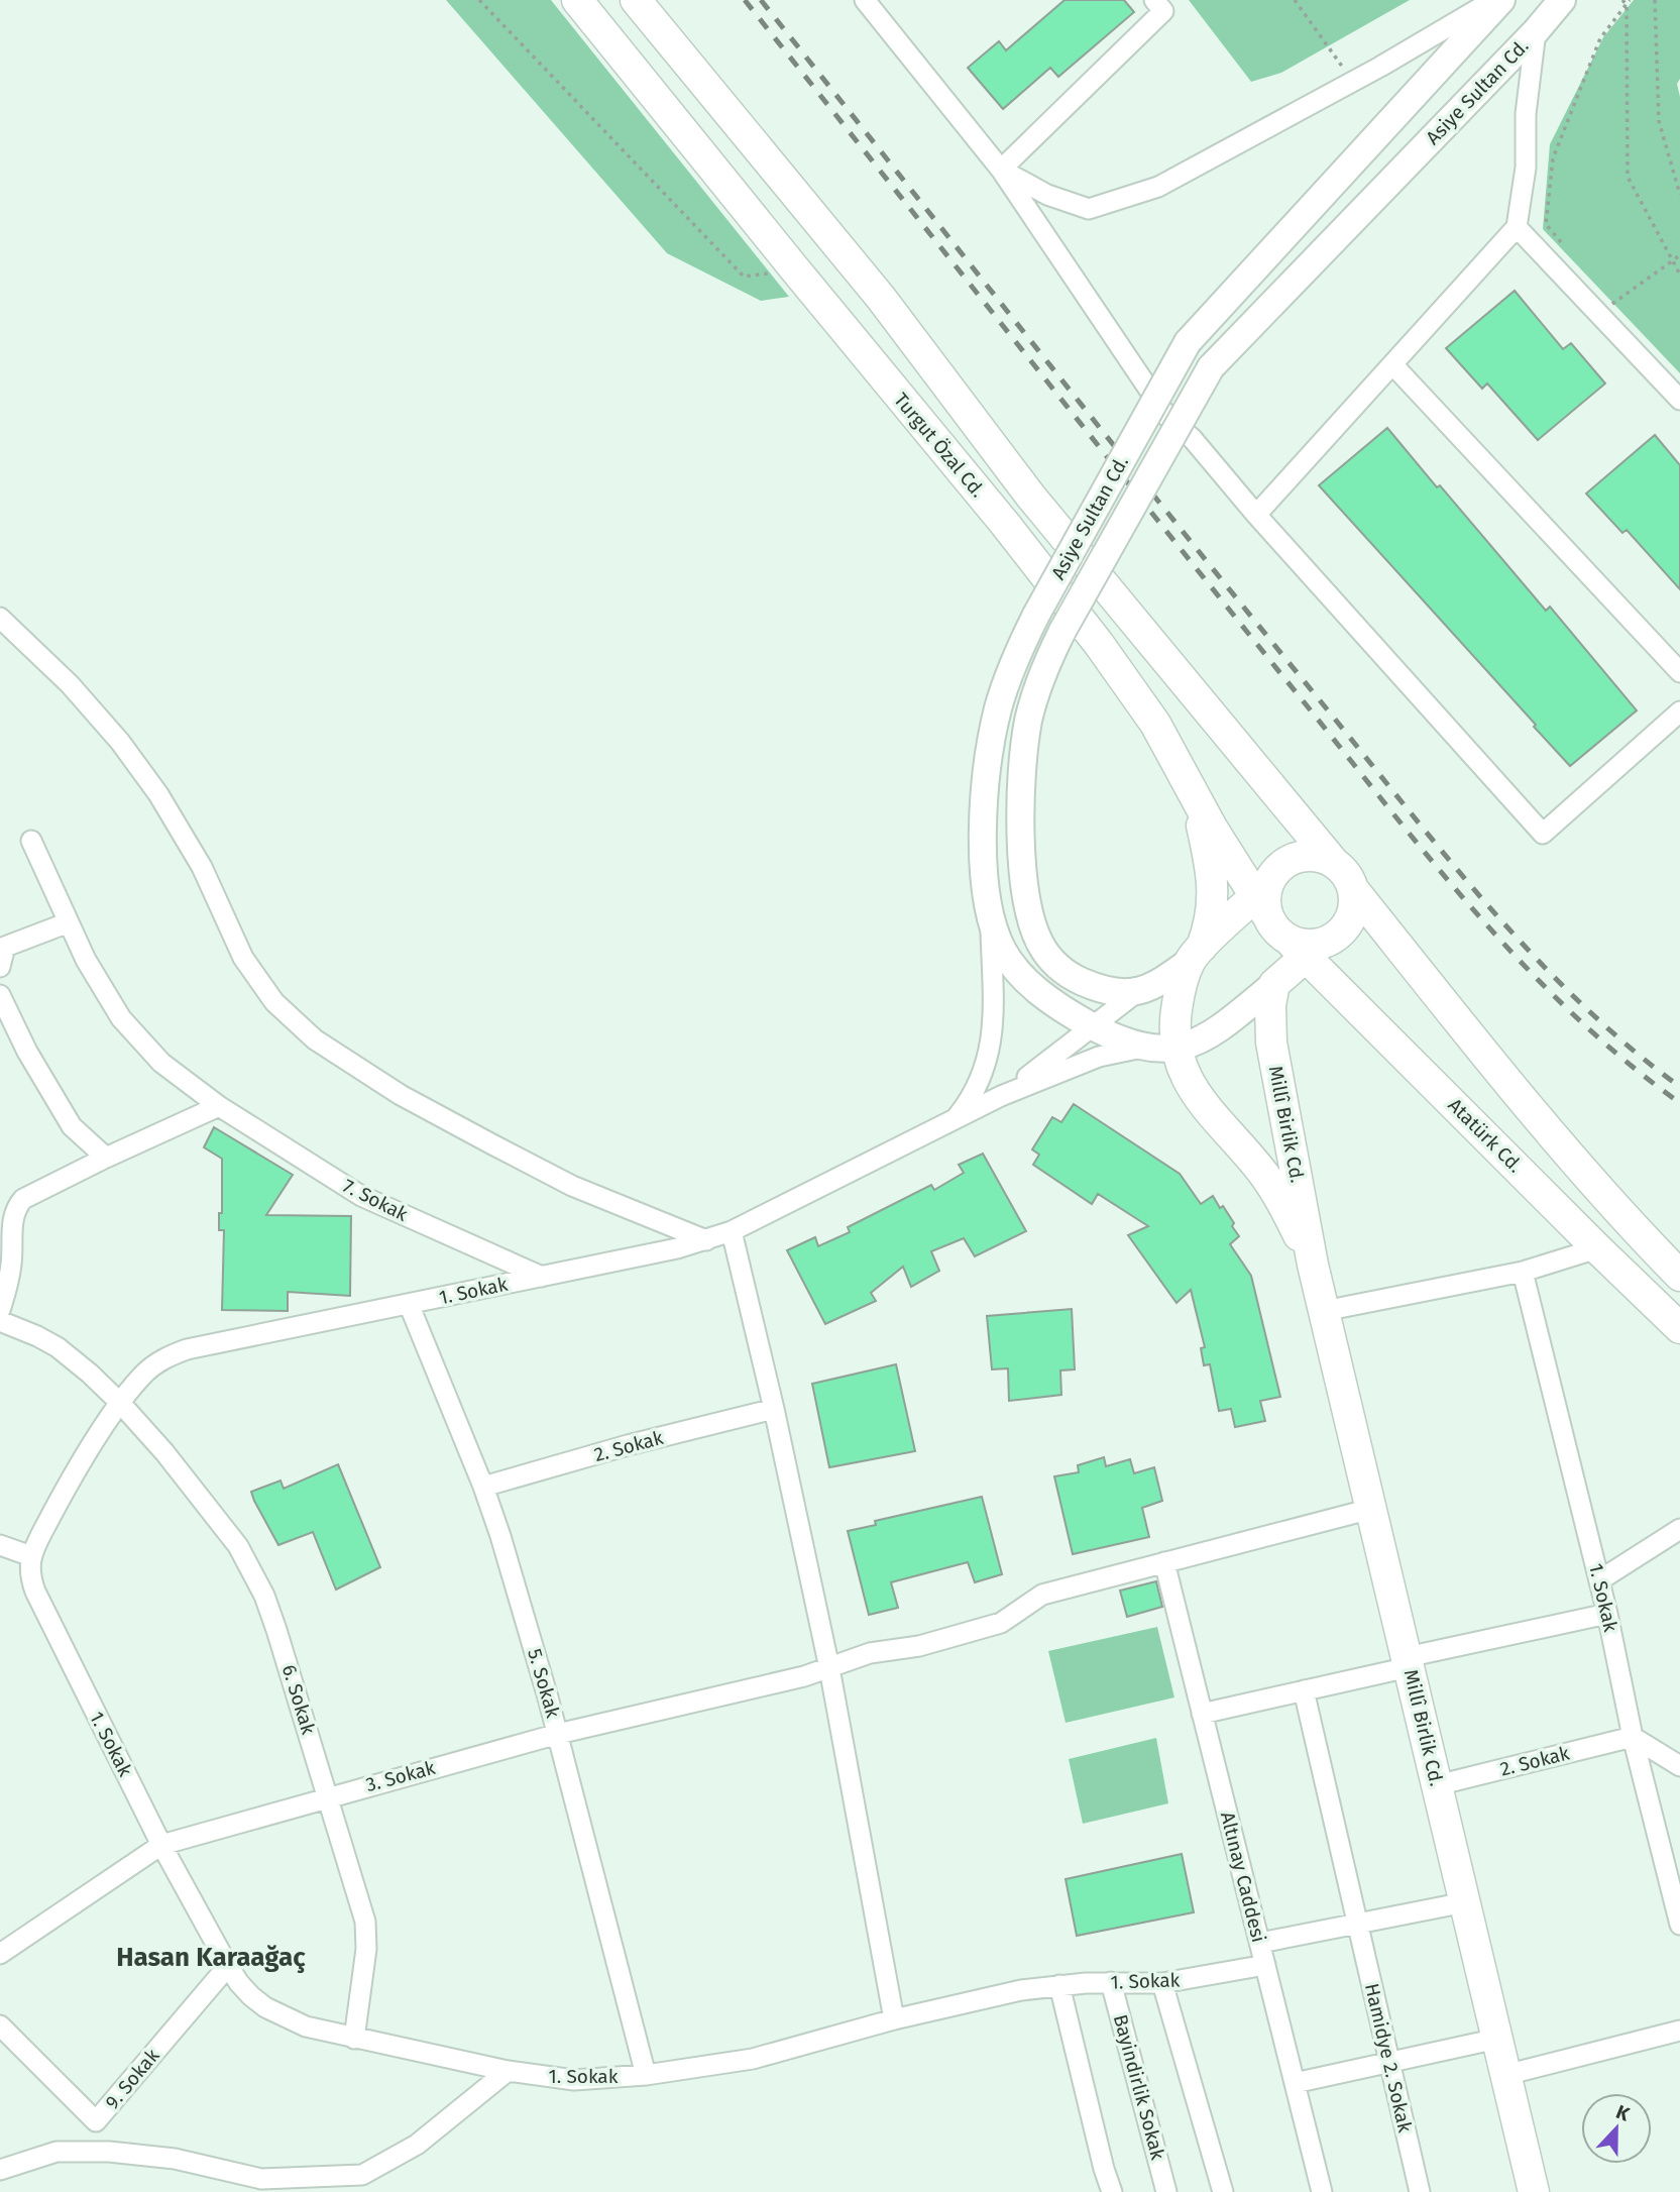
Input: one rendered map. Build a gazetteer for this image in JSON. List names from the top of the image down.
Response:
{
  "streets": {
    "main road": [
      "Asiye Sultan Cd.",
      "Turgut Özal Cd.",
      "Millî Birlik Cd.",
      "Atatürk Cd."
    ],
    "street": [
      "7. Sokak",
      "1. Sokak",
      "2. Sokak",
      "5. Sokak",
      "6. Sokak",
      "3. Sokak",
      "Altınay Caddesi",
      "Hamidye 2. Sokak",
      "9. Sokak",
      "Bayindirlik Sokak"
    ]
  },
  "crossings": [
    ["Asiye Sultan Cd.", "Millî Birlik Cd."],
    ["Turgut Özal Cd.", "Atatürk Cd."],
    ["Millî Birlik Cd.", "2. Sokak"],
    ["Millî Birlik Cd.", "3. Sokak"],
    ["7. Sokak", "1. Sokak"],
    ["1. Sokak", "2. Sokak"],
    ["1. Sokak", "5. Sokak"],
    ["1. Sokak", "6. Sokak"],
    ["1. Sokak", "3. Sokak"],
    ["1. Sokak", "Altınay Caddesi"],
    ["1. Sokak", "9. Sokak"],
    ["1. Sokak", "Bayindirlik Sokak"],
    ["2. Sokak", "5. Sokak"],
    ["5. Sokak", "3. Sokak"],
    ["6. Sokak", "3. Sokak"],
    ["3. Sokak", "Altınay Caddesi"]
  ],
  "districts": ["Hasan Karaağaç"],
  "north": "top"
}
